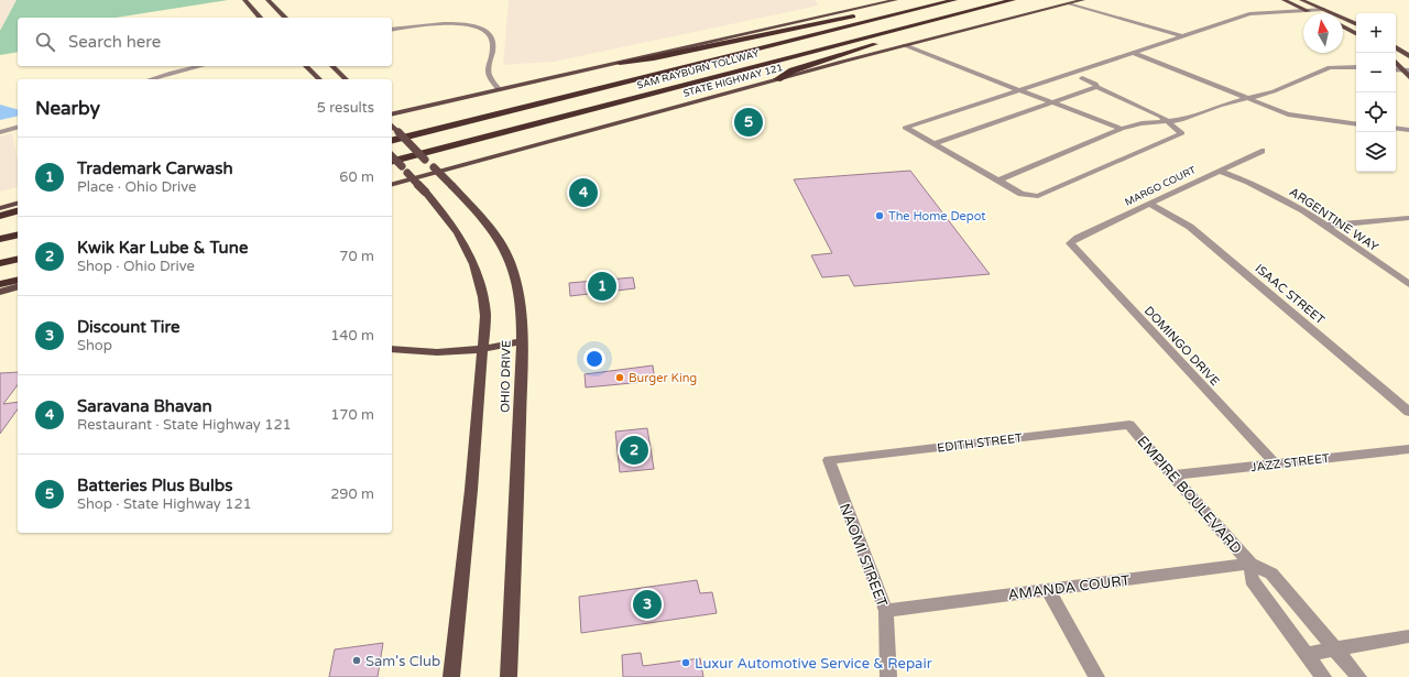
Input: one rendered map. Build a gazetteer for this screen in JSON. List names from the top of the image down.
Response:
{
  "streets": {
    "highway": ["SAM RAYBURN TOLLWAY"],
    "main road": ["STATE HIGHWAY 121", "OHIO DRIVE"],
    "street": [
      "MARGO COURT",
      "ARGENTINE WAY",
      "ISAAC STREET",
      "DOMINGO DRIVE",
      "EDITH STREET",
      "JAZZ STREET",
      "EMPIRE BOULEVARD",
      "NAOMI STREET",
      "AMANDA COURT"
    ]
  },
  "crossings": [
    ["MARGO COURT", "ARGENTINE WAY"],
    ["MARGO COURT", "ISAAC STREET"],
    ["MARGO COURT", "DOMINGO DRIVE"],
    ["DOMINGO DRIVE", "JAZZ STREET"],
    ["EDITH STREET", "EMPIRE BOULEVARD"],
    ["EDITH STREET", "NAOMI STREET"],
    ["JAZZ STREET", "EMPIRE BOULEVARD"],
    ["EMPIRE BOULEVARD", "AMANDA COURT"],
    ["NAOMI STREET", "AMANDA COURT"]
  ],
  "places": [
    "The Home Depot",
    "Burger King",
    "Sam's Club",
    "Luxur Automotive Service & Repair"
  ],
  "north": "top",
  "page": {
    "map_buttons": ["+", "−"],
    "search": "Search here",
    "heading": ["Nearby", "5 results"],
    "pins": [
      "5",
      "4",
      "1",
      "2",
      "3"
    ],
    "list": [
      {
        "mark": "1",
        "name": "Trademark Carwash",
        "note": "Place · Ohio Drive",
        "value": "60 m"
      },
      {
        "mark": "2",
        "name": "Kwik Kar Lube & Tune",
        "note": "Shop · Ohio Drive",
        "value": "70 m"
      },
      {
        "mark": "3",
        "name": "Discount Tire",
        "note": "Shop",
        "value": "140 m"
      },
      {
        "mark": "4",
        "name": "Saravana Bhavan",
        "note": "Restaurant · State Highway 121",
        "value": "170 m"
      },
      {
        "mark": "5",
        "name": "Batteries Plus Bulbs",
        "note": "Shop · State Highway 121",
        "value": "290 m"
      }
    ]
  }
}
